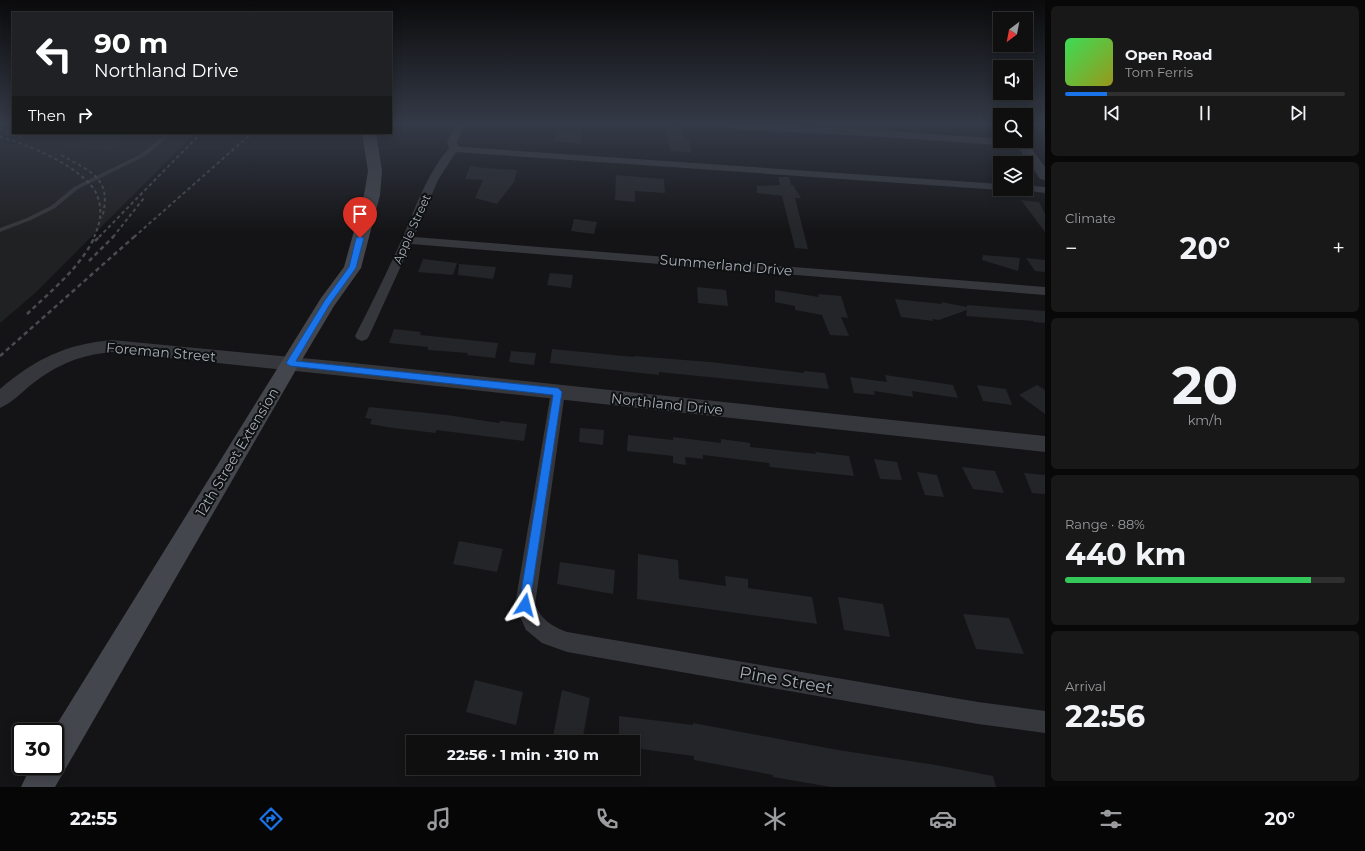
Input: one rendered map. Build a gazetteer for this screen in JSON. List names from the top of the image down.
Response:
{
  "streets": {
    "main road": ["12th Street Extension"],
    "street": [
      "Apple Street",
      "Summerland Drive",
      "Foreman Street",
      "Northland Drive",
      "Pine Street"
    ]
  },
  "crossings": [
    ["Apple Street", "Summerland Drive"],
    ["Foreman Street", "Northland Drive"],
    ["Foreman Street", "12th Street Extension"],
    ["Northland Drive", "12th Street Extension"],
    ["Northland Drive", "Pine Street"]
  ],
  "north": "bottom left",
  "page": {
    "turn": ["90 m", "Northland Drive"],
    "song": ["Open Road", "Tom Ferris"],
    "then": "Then",
    "tile": [
      "Climate",
      ["20", "km/h"],
      ["Range · 88%", "440 km"],
      ["Arrival", "22:56"]
    ],
    "heat": ["−", "20°", "+"],
    "limit": "30",
    "trip": "22:56 · 1 min · 310 m",
    "tabs": ["22:55", "20°"]
  }
}
